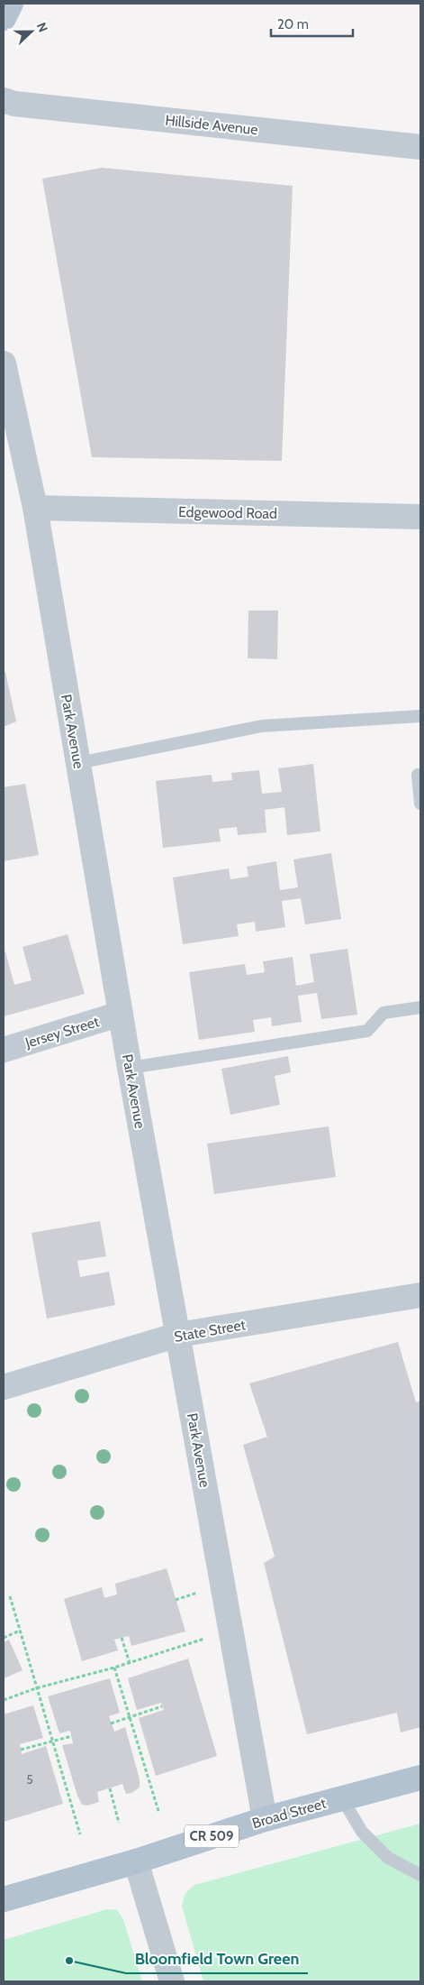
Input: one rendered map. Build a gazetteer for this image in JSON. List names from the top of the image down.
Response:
{
  "streets": {
    "main road": ["Broad Street", "CR 509"],
    "street": [
      "Hillside Avenue",
      "Edgewood Road",
      "Park Avenue",
      "Jersey Street",
      "State Street"
    ]
  },
  "crossings": [
    ["Edgewood Road", "Park Avenue"],
    ["Park Avenue", "Jersey Street"],
    ["Park Avenue", "State Street"],
    ["Park Avenue", "Broad Street"]
  ],
  "places": ["Bloomfield Town Green"],
  "house_numbers": ["5"],
  "scale_bar": "20 m",
  "north": "right"
}
